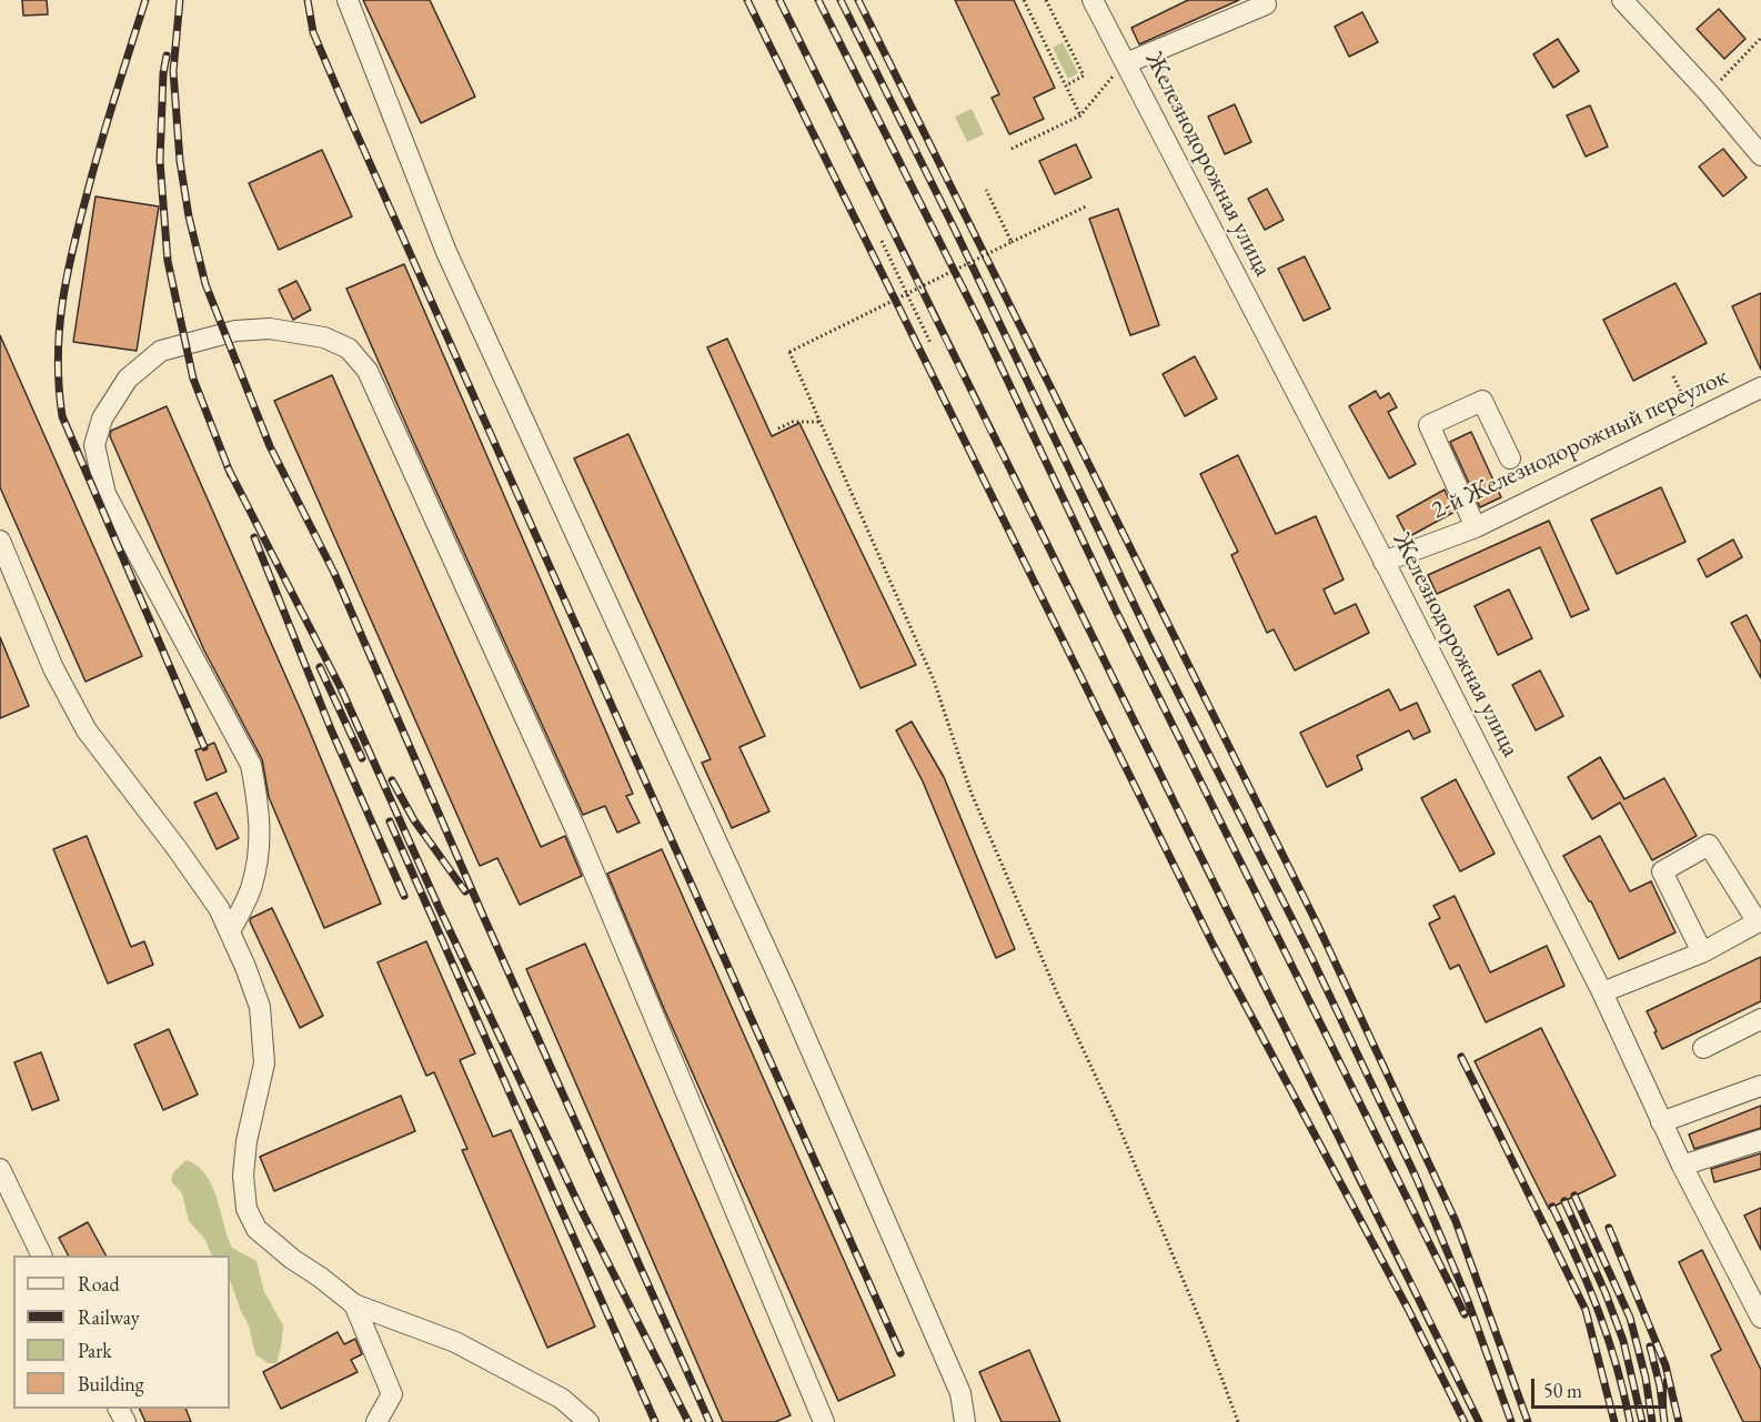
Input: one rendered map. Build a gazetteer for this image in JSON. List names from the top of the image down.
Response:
{
  "streets": {
    "street": ["Железнодорожная улица", "2-й Железнодорожный переулок"]
  },
  "crossings": [
    ["Железнодорожная улица", "2-й Железнодорожный переулок"]
  ],
  "legend": [
    "Road",
    "Railway",
    "Park",
    "Building"
  ],
  "scale_bar": "50 m"
}
